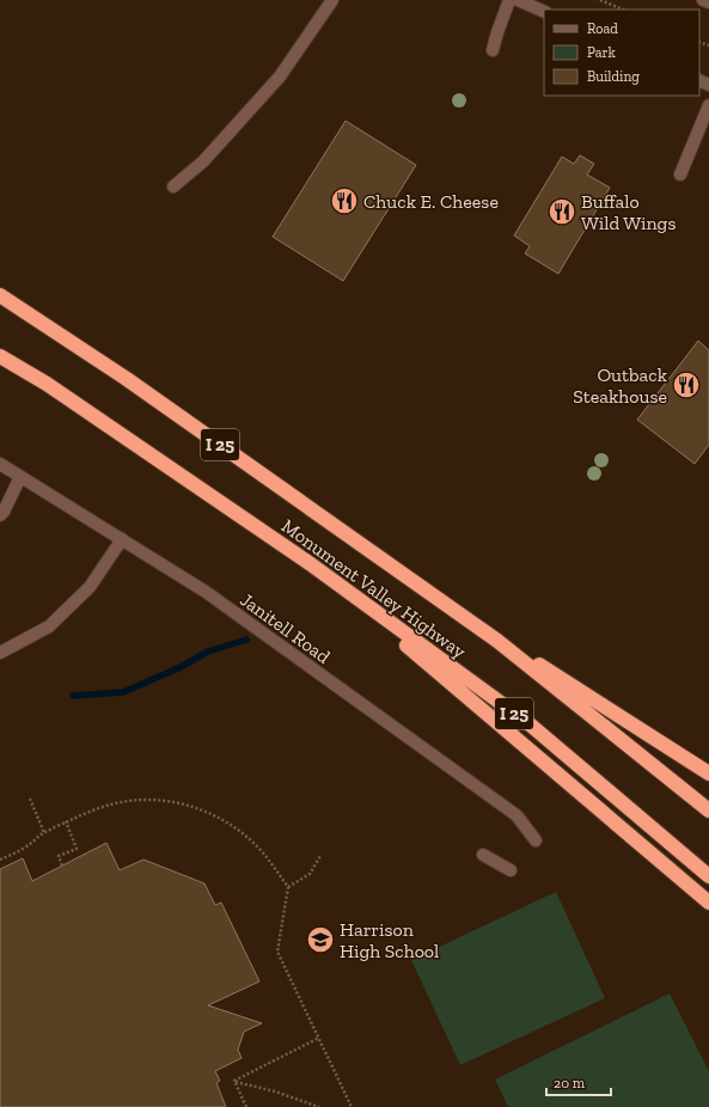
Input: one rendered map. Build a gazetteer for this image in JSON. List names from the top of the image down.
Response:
{
  "streets": {
    "highway": ["I 25", "Monument Valley Highway"],
    "street": ["Janitell Road"]
  },
  "places": {
    "restaurant": ["Chuck E. Cheese", "Buffalo Wild Wings", "Outback Steakhouse"],
    "school or university": ["Harrison High School"]
  },
  "legend": ["Road", "Park", "Building"],
  "scale_bar": "20 m"
}
